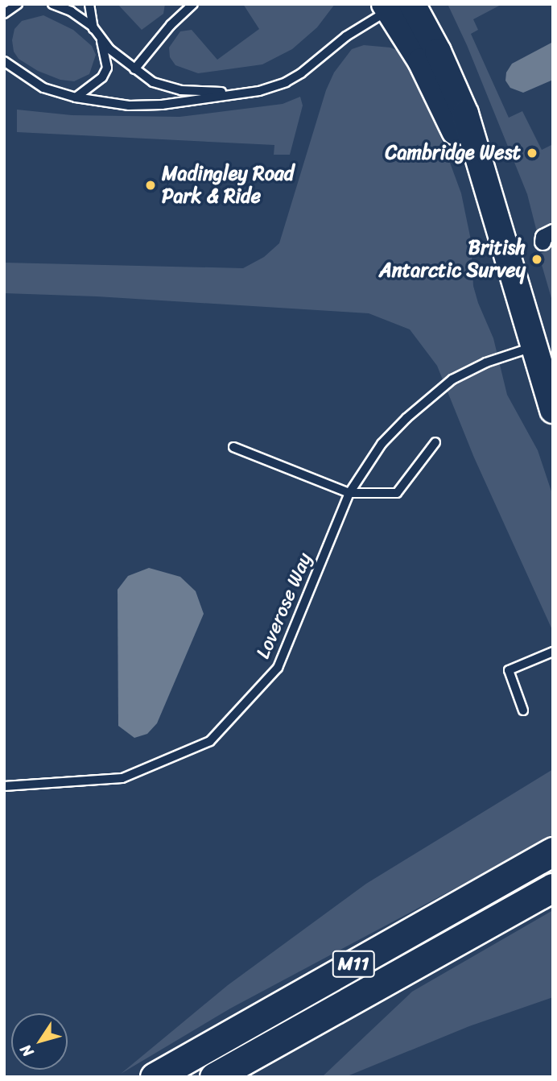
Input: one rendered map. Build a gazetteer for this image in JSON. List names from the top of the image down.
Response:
{
  "streets": {
    "highway": ["M11"],
    "lane": ["Loverose Way"]
  },
  "places": ["Cambridge West", "Madingley Road Park & Ride", "British Antarctic Survey"],
  "north": "bottom left"
}
